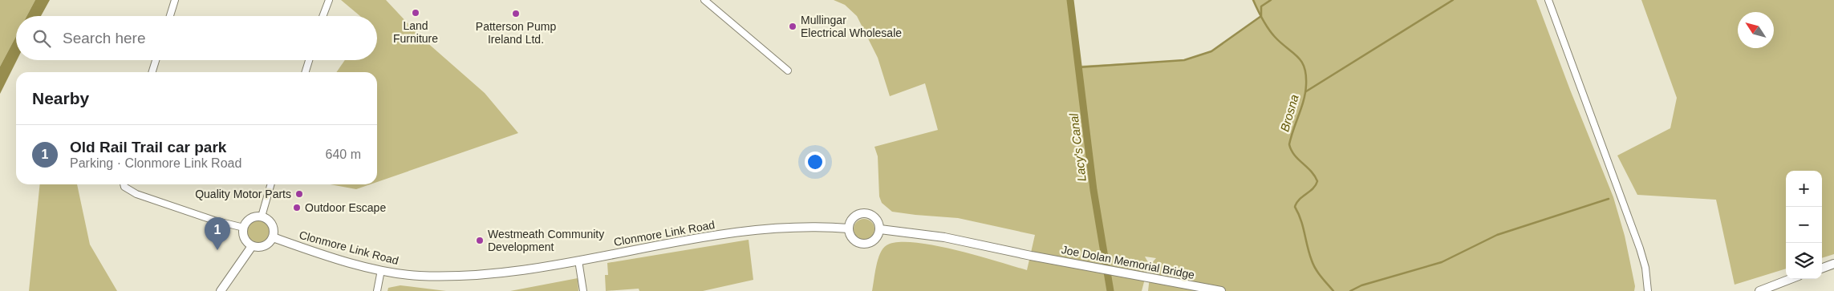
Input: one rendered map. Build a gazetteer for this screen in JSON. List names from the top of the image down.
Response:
{
  "streets": {
    "main road": ["Clonmore Link Road", "Joe Dolan Memorial Bridge"]
  },
  "crossings": [
    ["Clonmore Link Road", "Joe Dolan Memorial Bridge"]
  ],
  "water": ["Brosna", "Lacy's Canal"],
  "places": [
    "Land Furniture",
    "Patterson Pump Ireland Ltd.",
    "Mullingar Electrical Wholesale",
    "Quality Motor Parts",
    "Outdoor Escape",
    "Westmeath Community Development"
  ],
  "north": "top left",
  "page": {
    "search": "Search here",
    "heading": "Nearby",
    "list": [
      {
        "mark": "1",
        "name": "Old Rail Trail car park",
        "note": "Parking · Clonmore Link Road",
        "value": "640 m"
      }
    ],
    "map_buttons": ["+", "−"],
    "pins": "1"
  }
}
